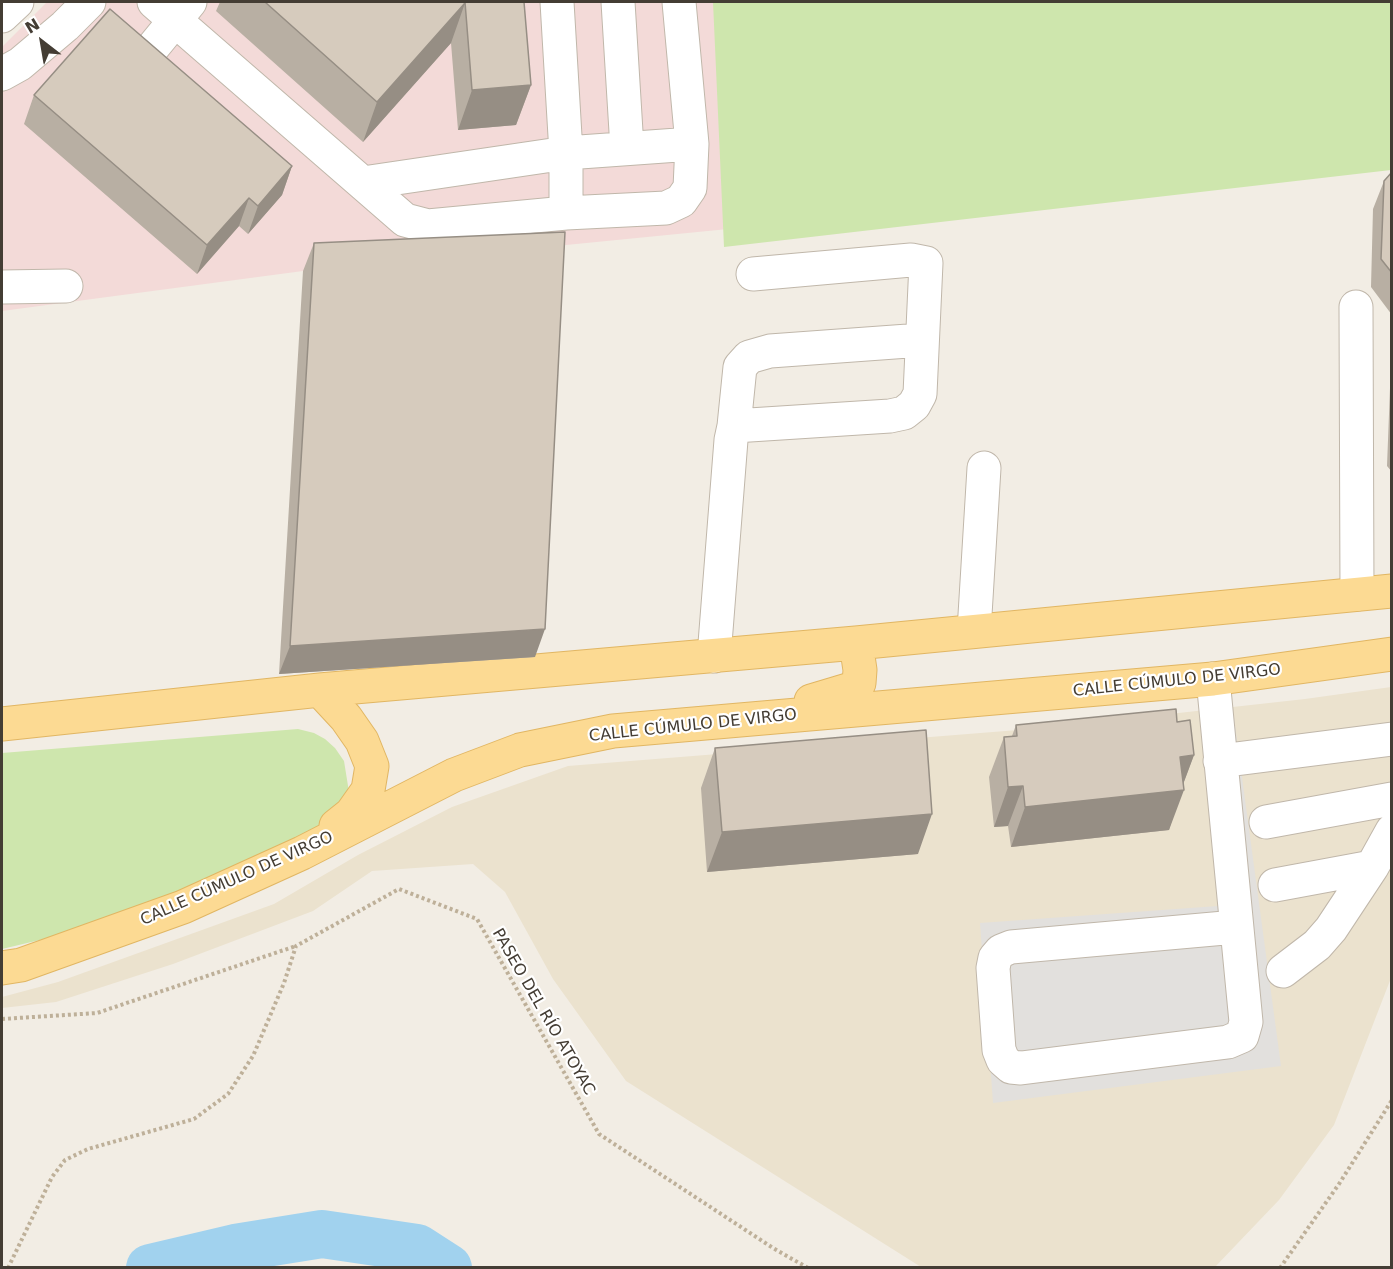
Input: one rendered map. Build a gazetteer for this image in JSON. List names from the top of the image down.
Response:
{
  "streets": {
    "main road": ["CALLE CÚMULO DE VIRGO"],
    "path": ["PASEO DEL RÍO ATOYAC"]
  },
  "north": "top left"
}
